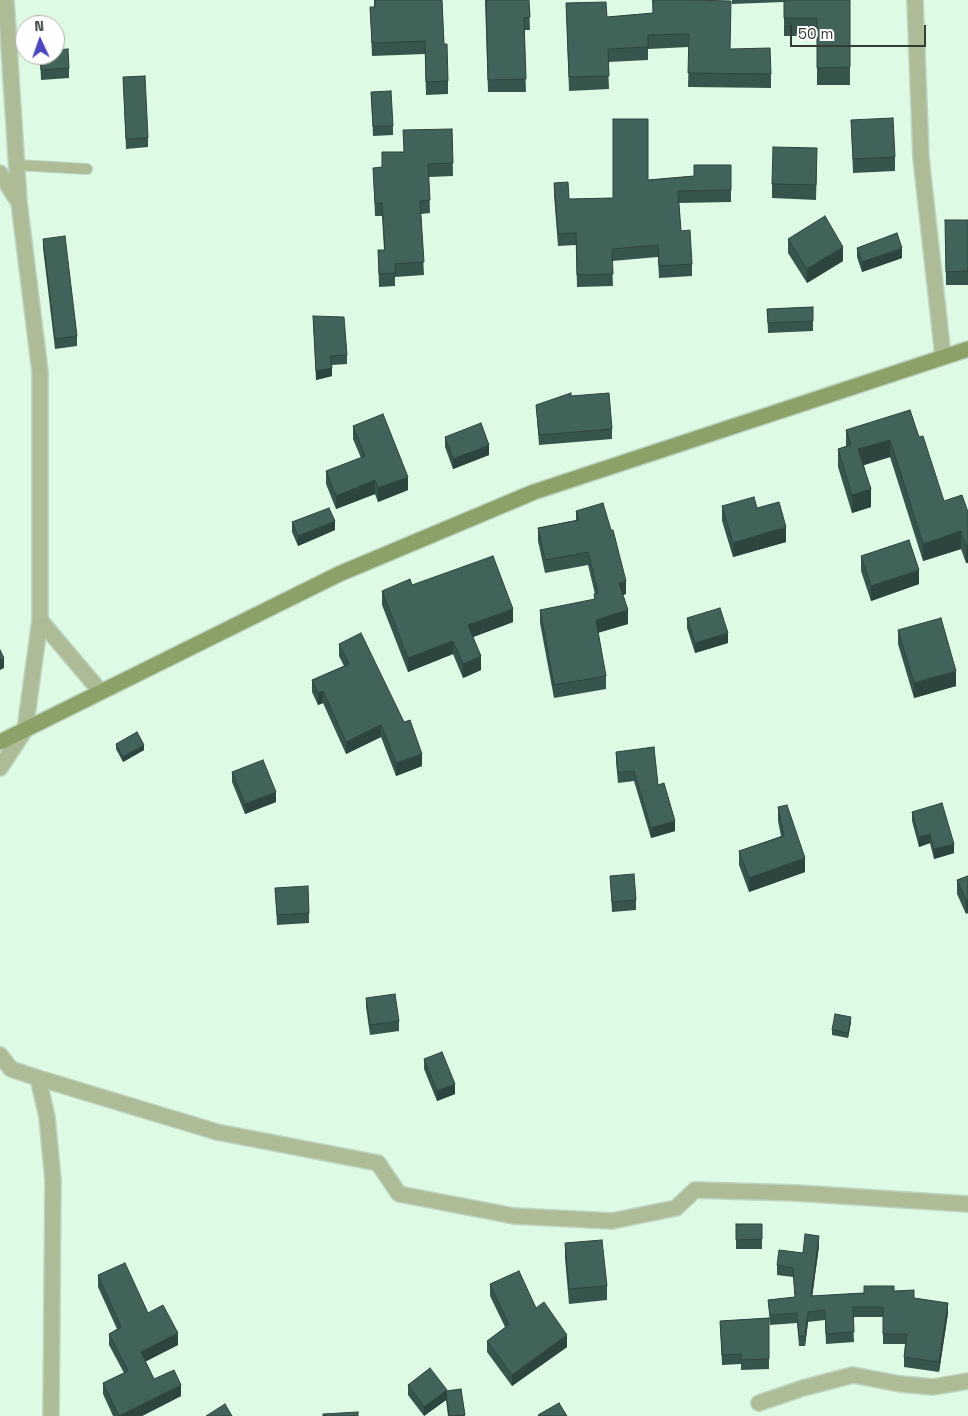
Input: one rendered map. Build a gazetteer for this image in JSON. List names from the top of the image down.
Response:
{
  "scale_bar": "50 m",
  "north": "top"
}
